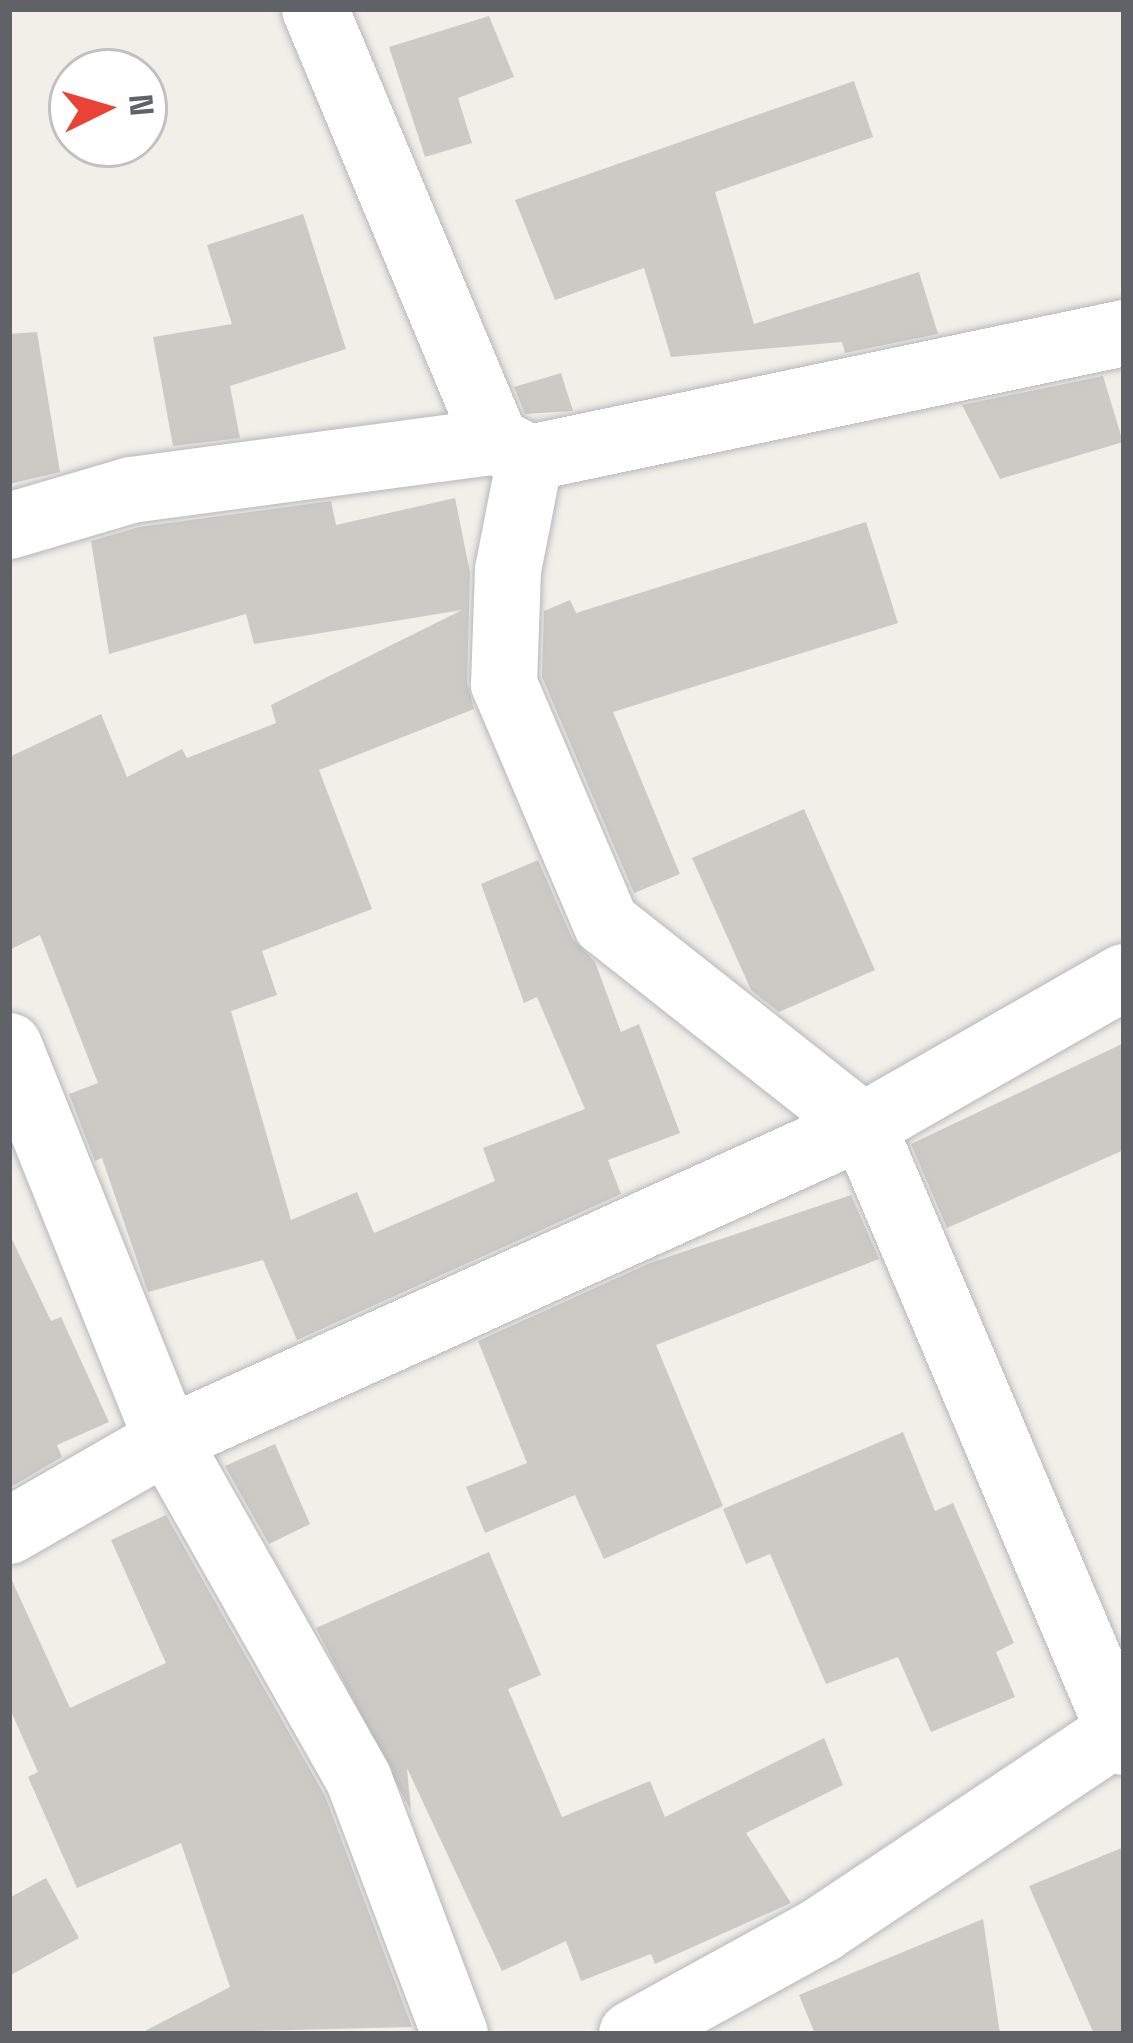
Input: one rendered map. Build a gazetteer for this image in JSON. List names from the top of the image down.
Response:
{
  "north": "right"
}
